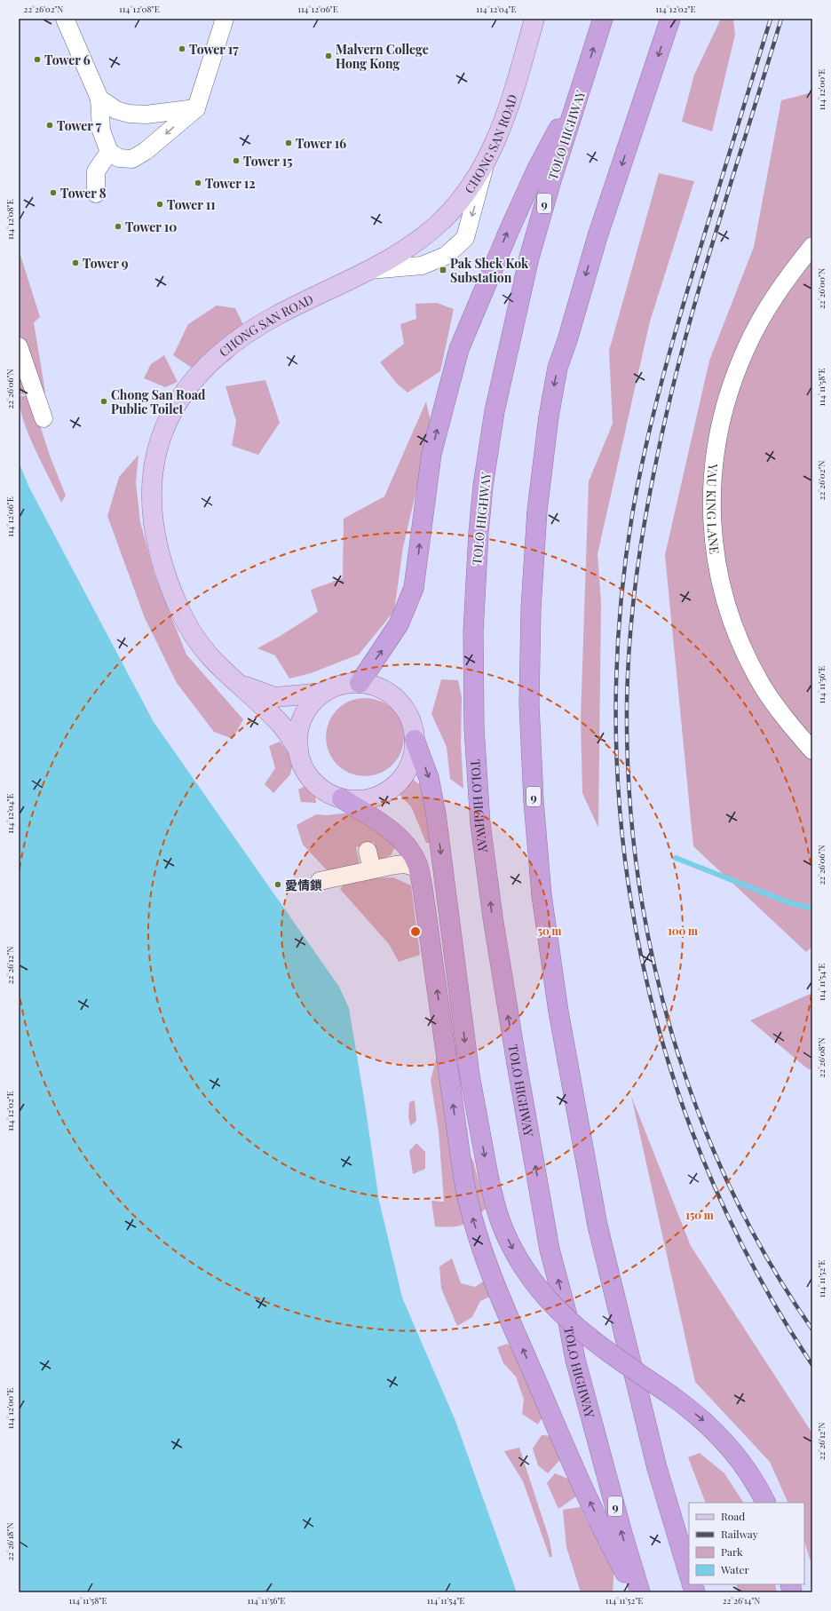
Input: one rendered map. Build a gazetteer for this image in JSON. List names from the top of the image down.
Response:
{
  "streets": {
    "highway": ["TOLO HIGHWAY", "9"],
    "main road": ["CHONG SAN ROAD"],
    "street": ["YAU KING LANE"]
  },
  "places": {
    "other": [
      "Tower 17",
      "Malvern College Hong Kong",
      "Tower 6",
      "Tower 7",
      "Tower 16",
      "Tower 15",
      "Tower 12",
      "Tower 8",
      "Tower 11",
      "Tower 10",
      "Tower 9",
      "Chong San Road Public Toilet",
      "愛情鎖"
    ],
    "transit": ["Pak Shek Kok Substation"]
  },
  "legend": [
    "Road",
    "Railway",
    "Park",
    "Water"
  ],
  "coordinates": [
    "22°26'02\"N",
    "114°12'08\"E",
    "114°12'06\"E",
    "114°12'04\"E",
    "114°12'02\"E",
    "114°12'00\"E",
    "22°26'00\"N",
    "114°11'58\"E",
    "22°26'06\"N",
    "114°11'56\"E",
    "22°26'12\"N",
    "114°11'54\"E",
    "22°26'08\"N",
    "114°11'52\"E",
    "22°26'18\"N",
    "22°26'14\"N"
  ],
  "rings": ["50 m", "100 m", "150 m"]
}
